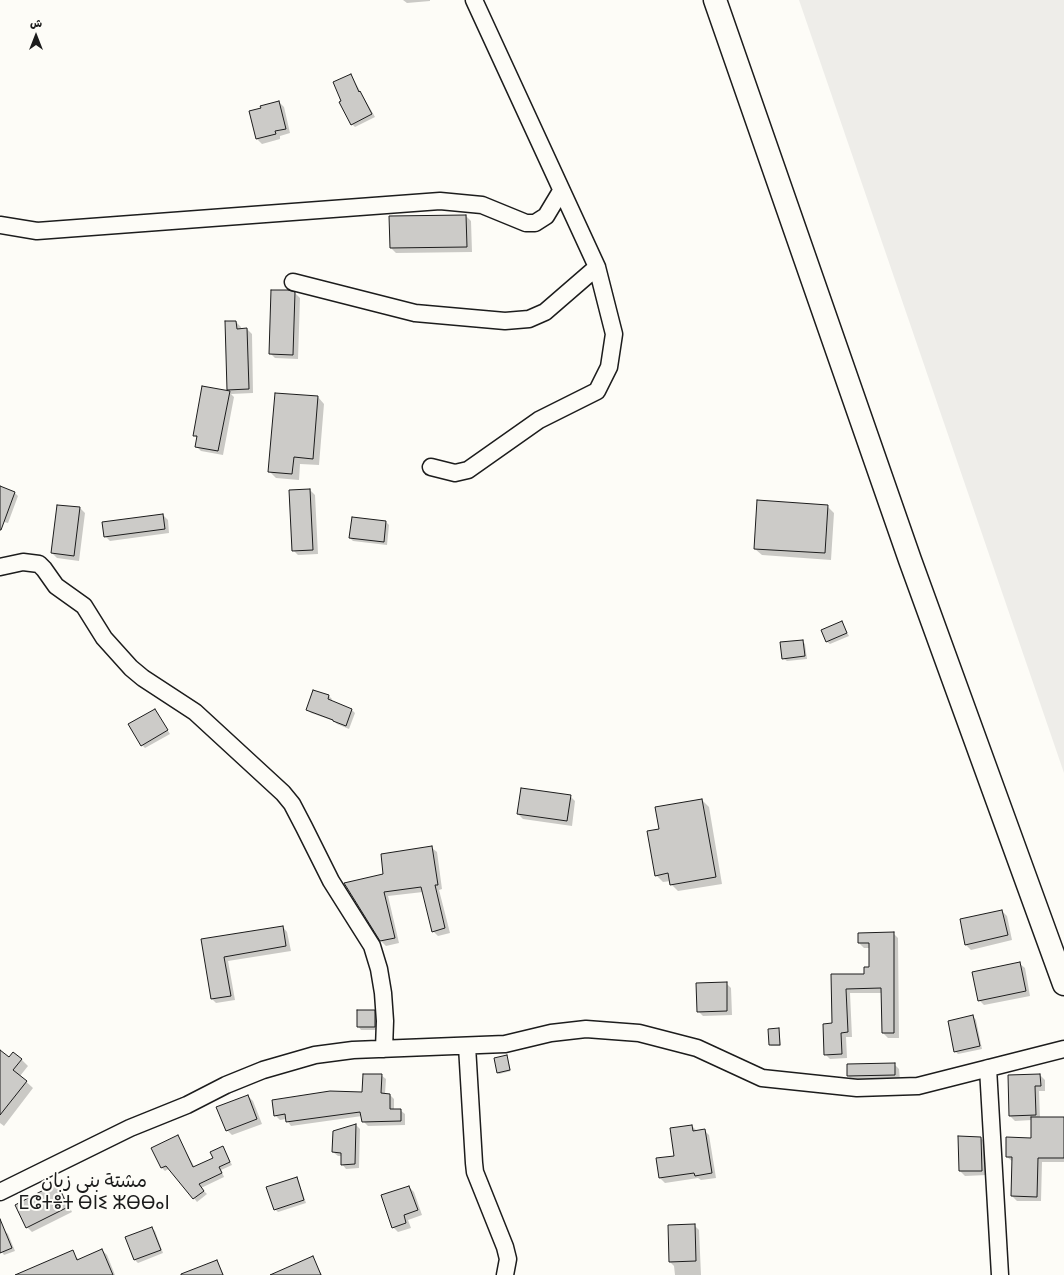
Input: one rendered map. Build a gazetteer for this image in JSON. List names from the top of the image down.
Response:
{
  "districts": ["مشتة بني زبان ⵎⵛⵜⴻⵜ ⴱⵏⵉ ⵣⴱⴱⴰⵏ"],
  "north": "top"
}
